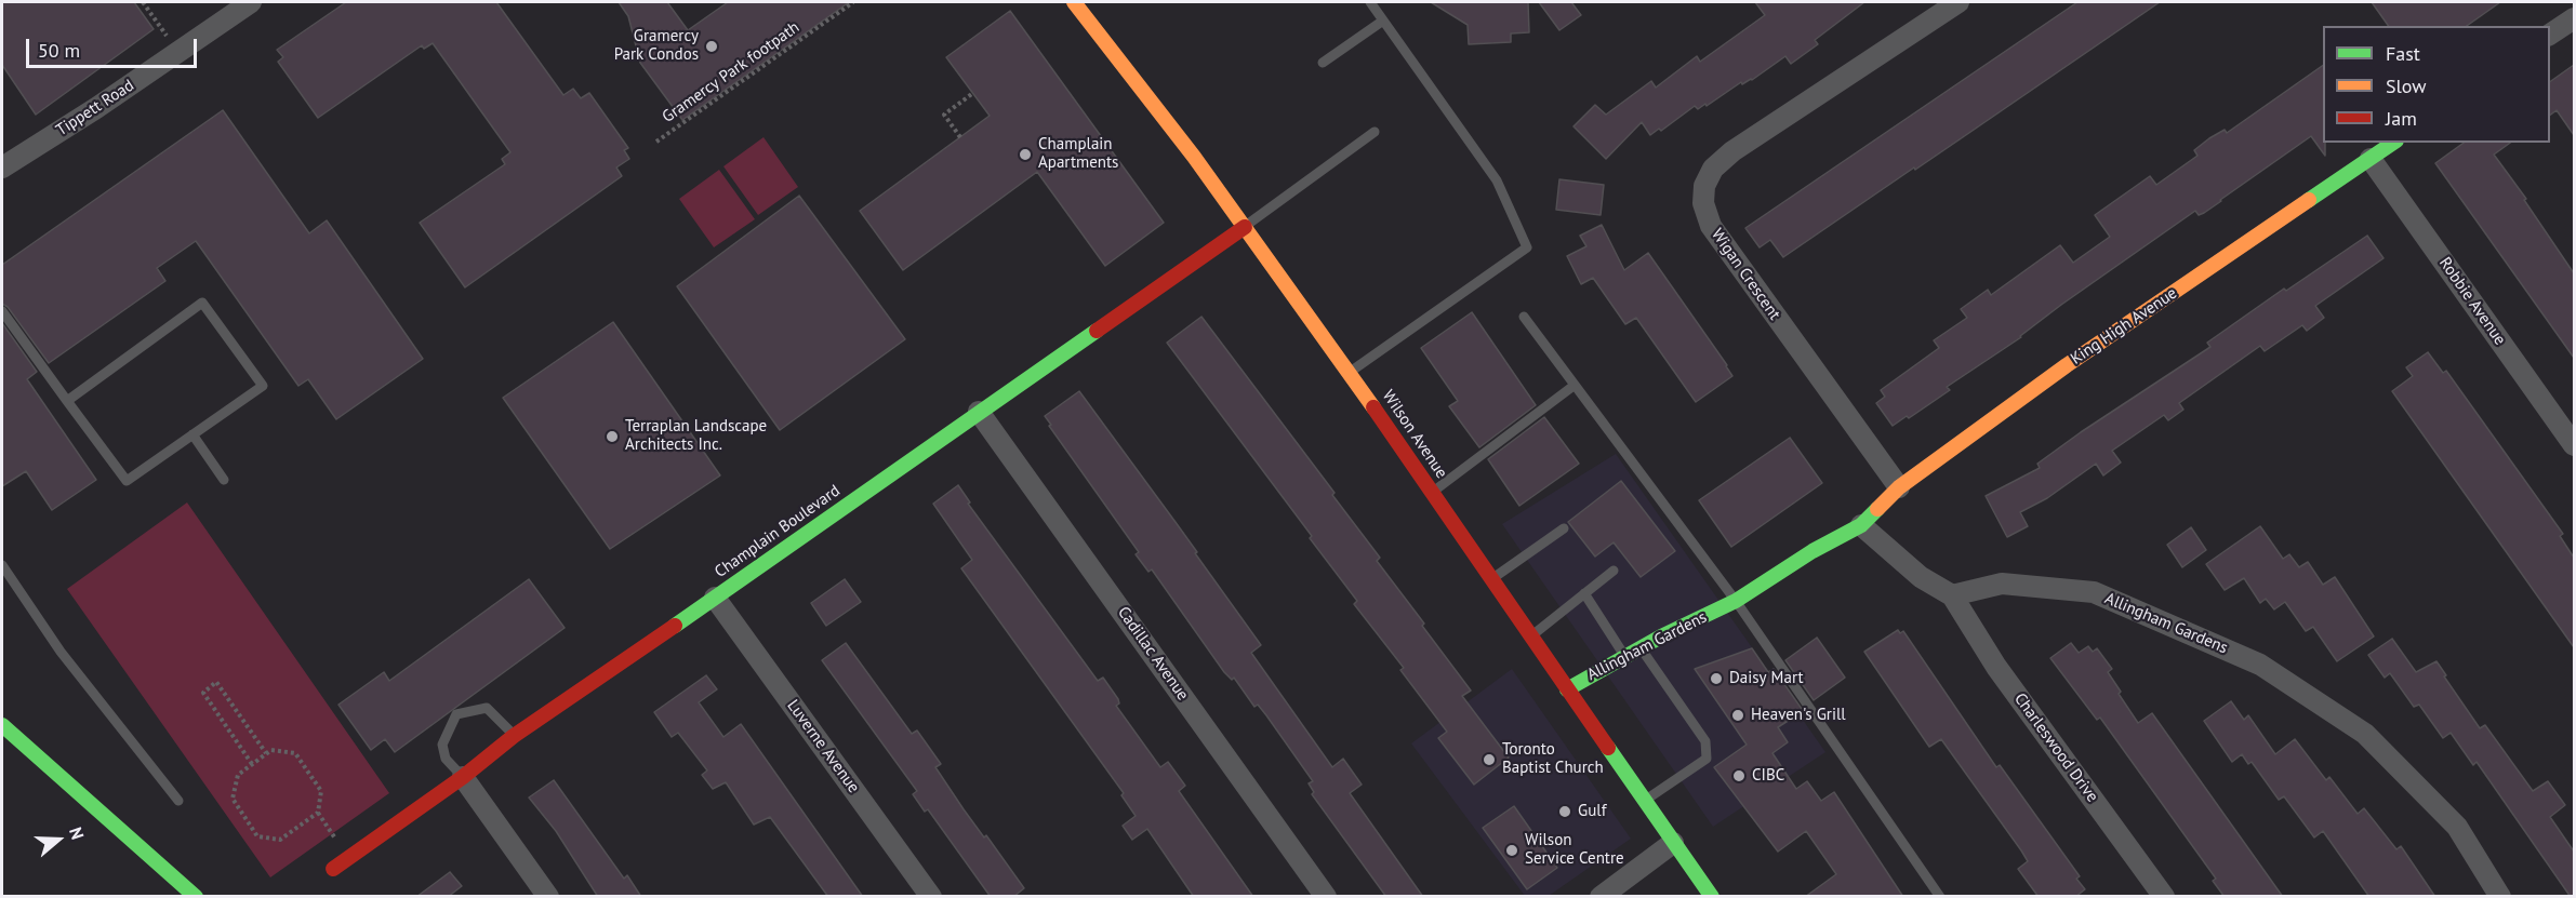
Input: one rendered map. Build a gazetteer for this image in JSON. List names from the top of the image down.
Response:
{
  "streets": {
    "main road": [
      "King High Avenue",
      "Wilson Avenue",
      "Champlain Boulevard",
      "Allingham Gardens"
    ],
    "street": [
      "Tippett Road",
      "Wigan Crescent",
      "Robbie Avenue",
      "Cadillac Avenue",
      "Luverne Avenue",
      "Charleswood Drive"
    ],
    "path": ["Gramercy Park footpath"]
  },
  "crossings": [
    ["Wigan Crescent", "King High Avenue"],
    ["Robbie Avenue", "King High Avenue"],
    ["King High Avenue", "Allingham Gardens"],
    ["Wilson Avenue", "Champlain Boulevard"],
    ["Wilson Avenue", "Allingham Gardens"],
    ["Champlain Boulevard", "Cadillac Avenue"],
    ["Champlain Boulevard", "Luverne Avenue"],
    ["Allingham Gardens", "Charleswood Drive"]
  ],
  "places": [
    "Gramercy Park Condos",
    "Champlain Apartments",
    "Terraplan Landscape Architects Inc.",
    "Daisy Mart",
    "Heaven's Grill",
    "Toronto Baptist Church",
    "CIBC",
    "Gulf",
    "Wilson Service Centre"
  ],
  "legend": ["Fast", "Slow", "Jam"],
  "scale_bar": "50 m",
  "north": "right"
}
